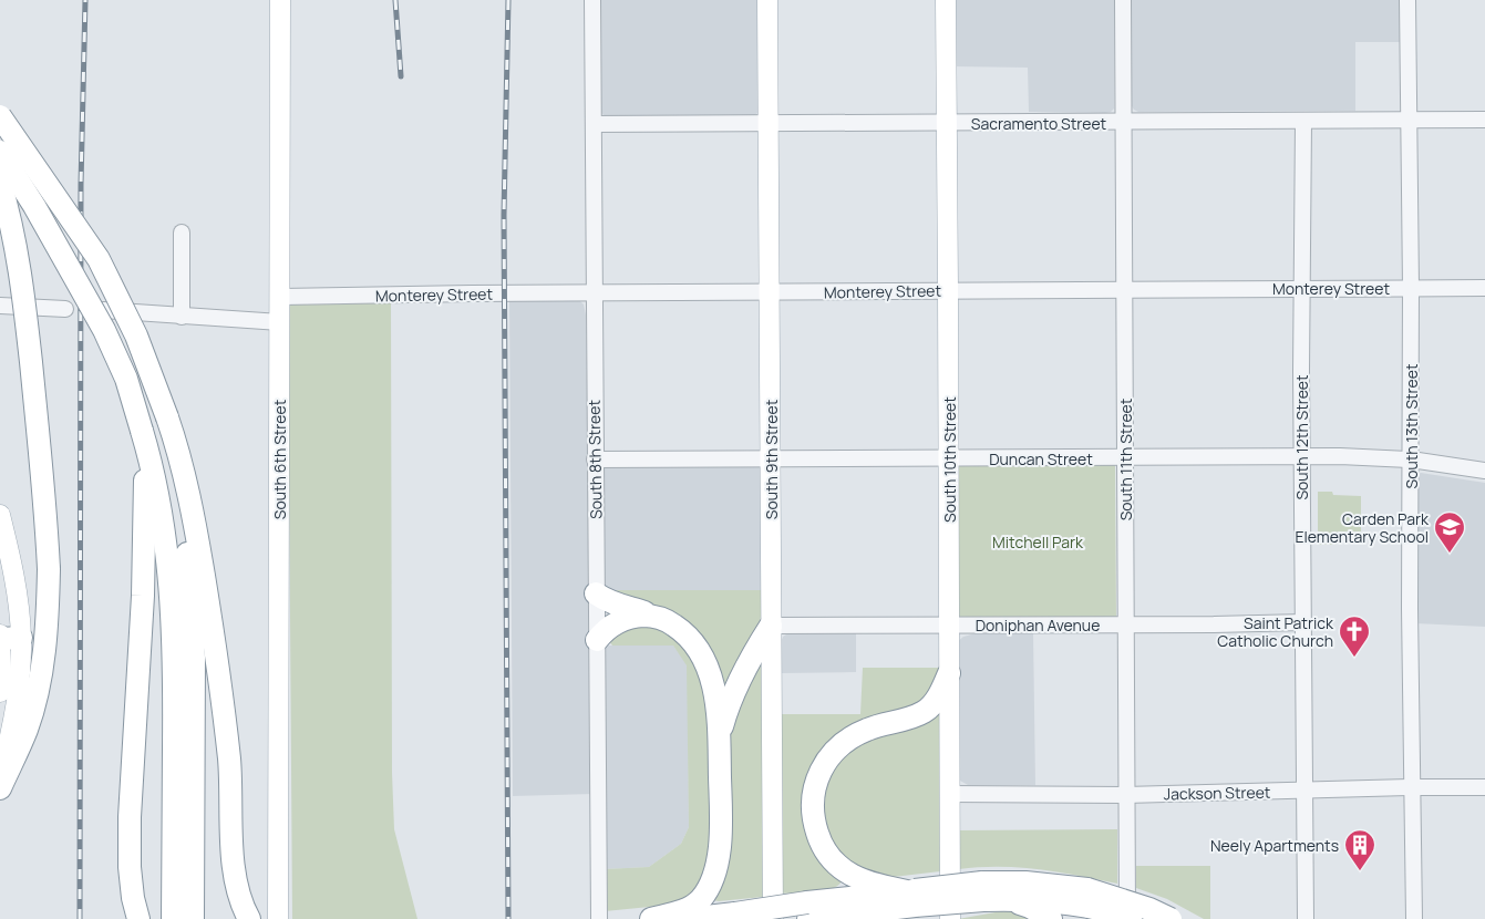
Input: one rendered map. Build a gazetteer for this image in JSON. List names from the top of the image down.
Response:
{
  "streets": {
    "main road": ["South 6th Street", "South 9th Street", "South 10th Street"],
    "street": [
      "Sacramento Street",
      "Monterey Street",
      "South 13th Street",
      "South 12th Street",
      "Duncan Street",
      "South 8th Street",
      "South 11th Street",
      "Doniphan Avenue",
      "Jackson Street"
    ]
  },
  "crossings": [
    ["Sacramento Street", "South 13th Street"],
    ["Sacramento Street", "South 12th Street"],
    ["Sacramento Street", "South 8th Street"],
    ["Sacramento Street", "South 9th Street"],
    ["Sacramento Street", "South 10th Street"],
    ["Sacramento Street", "South 11th Street"],
    ["Monterey Street", "South 13th Street"],
    ["Monterey Street", "South 12th Street"],
    ["Monterey Street", "South 6th Street"],
    ["Monterey Street", "South 8th Street"],
    ["Monterey Street", "South 9th Street"],
    ["Monterey Street", "South 10th Street"],
    ["Monterey Street", "South 11th Street"],
    ["South 13th Street", "Duncan Street"],
    ["South 13th Street", "Jackson Street"],
    ["South 12th Street", "Duncan Street"],
    ["South 12th Street", "Doniphan Avenue"],
    ["South 12th Street", "Jackson Street"],
    ["Duncan Street", "South 8th Street"],
    ["Duncan Street", "South 9th Street"],
    ["Duncan Street", "South 10th Street"],
    ["Duncan Street", "South 11th Street"],
    ["South 9th Street", "Doniphan Avenue"],
    ["South 10th Street", "Doniphan Avenue"],
    ["South 10th Street", "Jackson Street"],
    ["South 11th Street", "Doniphan Avenue"],
    ["South 11th Street", "Jackson Street"]
  ],
  "parks": ["Mitchell Park"],
  "places": {
    "school or university": ["Carden Park Elementary School"],
    "church": ["Saint Patrick Catholic Church"],
    "building": ["Neely Apartments"]
  }
}
